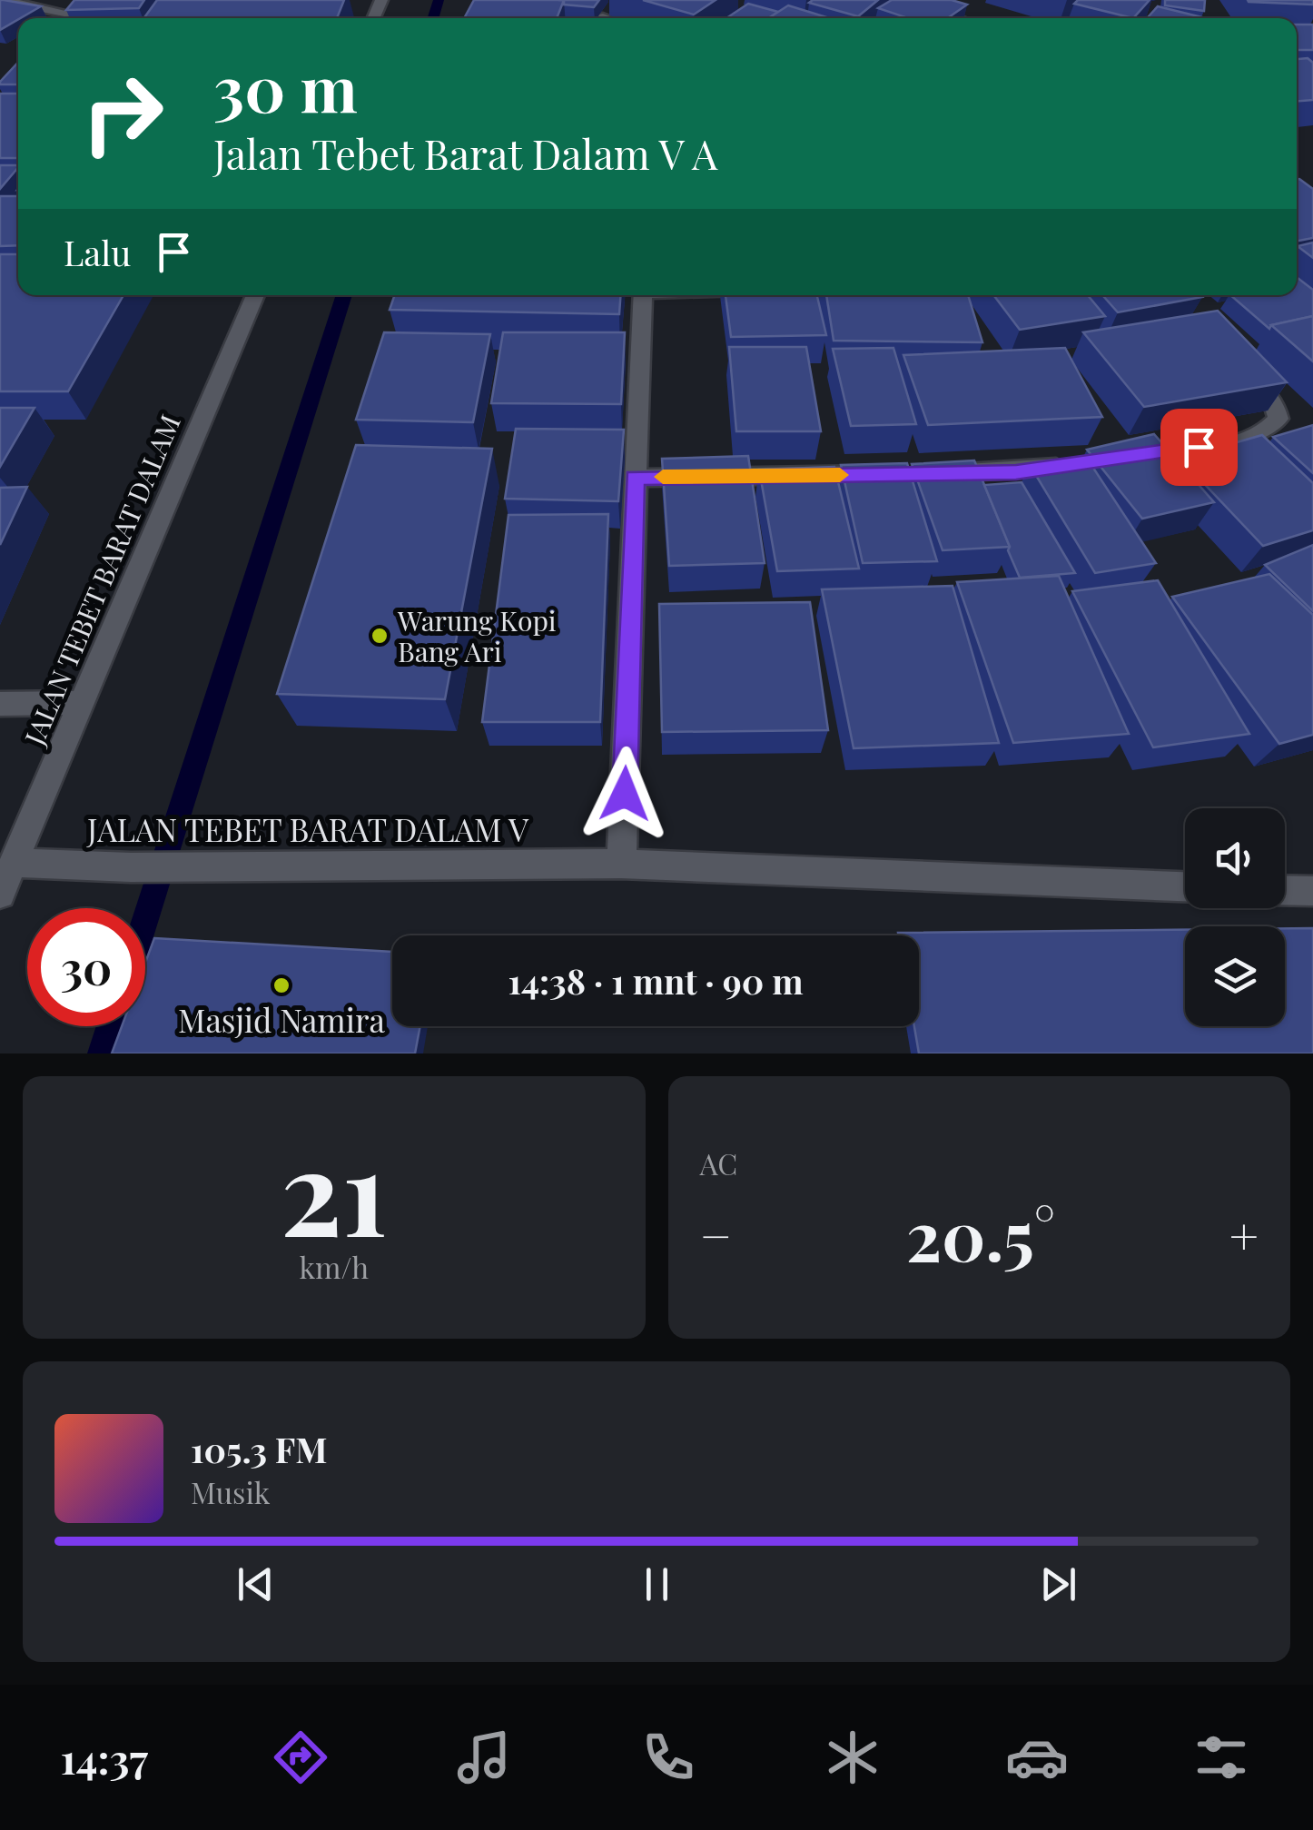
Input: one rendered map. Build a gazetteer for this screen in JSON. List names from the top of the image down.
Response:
{
  "streets": {
    "street": ["JALAN TEBET BARAT DALAM", "JALAN TEBET BARAT DALAM V"]
  },
  "crossings": [
    ["JALAN TEBET BARAT DALAM", "JALAN TEBET BARAT DALAM V"]
  ],
  "places": ["Warung Kopi Bang Ari", "Masjid Namira"],
  "page": {
    "turn": ["30 m", "Jalan Tebet Barat Dalam V A"],
    "then": "Lalu",
    "limit": "30",
    "trip": "14:38 · 1 mnt · 90 m",
    "tile": [
      ["21", "km/h"],
      "AC"
    ],
    "heat": ["−", "20.5°", "+"],
    "song": ["105.3 FM", "Musik"],
    "tabs": "14:37"
  }
}
